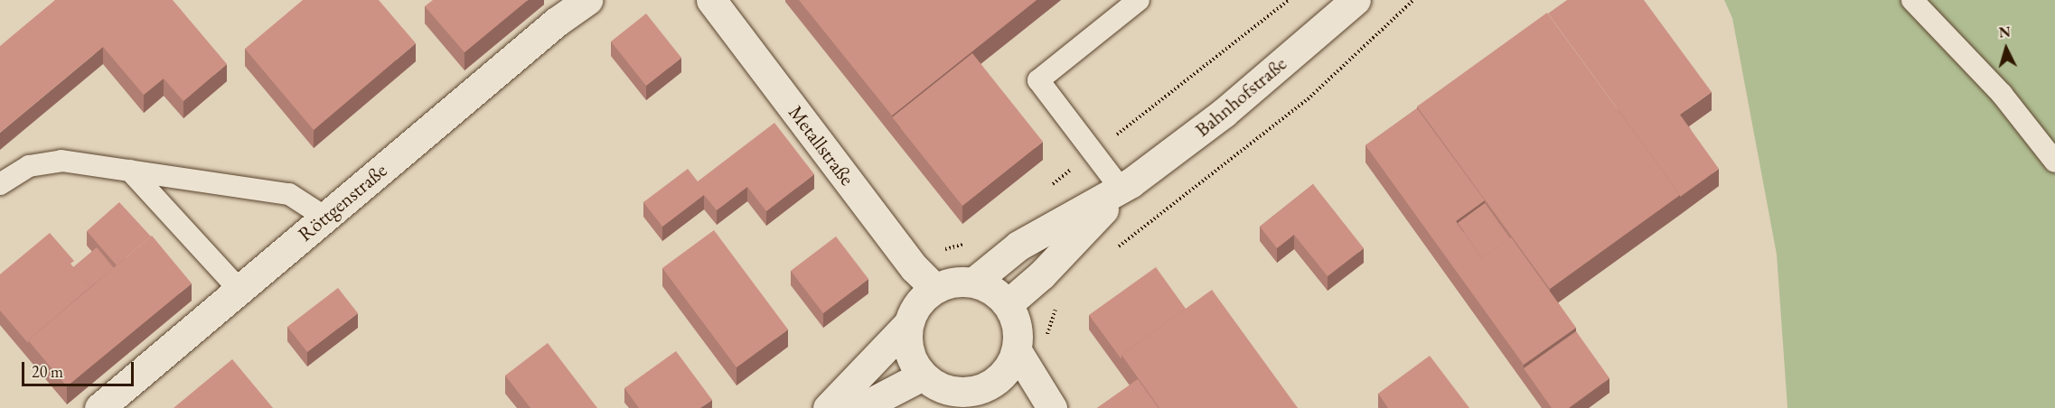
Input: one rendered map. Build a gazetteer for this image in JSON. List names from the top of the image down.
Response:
{
  "streets": {
    "street": ["Bahnhofstraße", "Metallstraße", "Röttgenstraße"]
  },
  "crossings": [
    ["Bahnhofstraße", "Metallstraße"]
  ],
  "scale_bar": "20 m",
  "north": "top"
}
